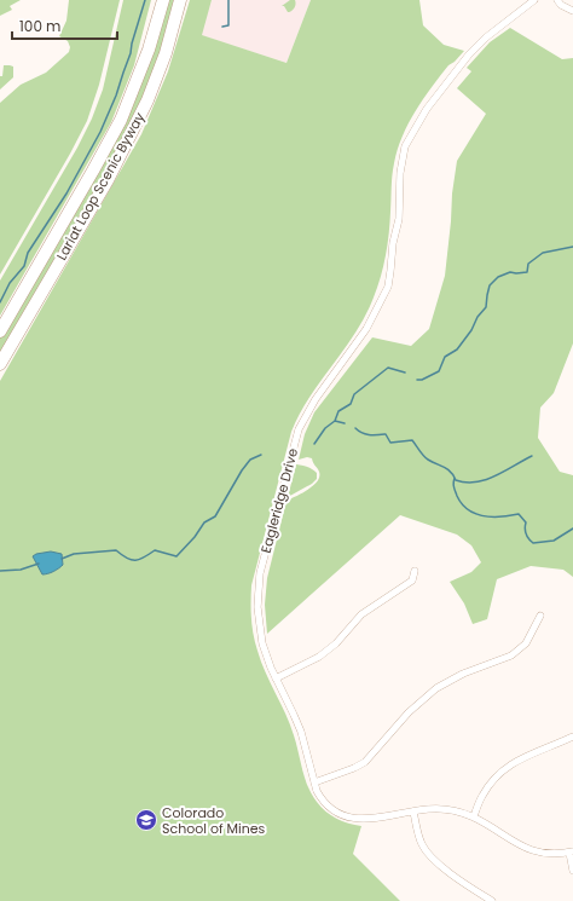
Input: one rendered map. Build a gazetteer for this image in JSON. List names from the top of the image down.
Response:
{
  "streets": {
    "highway": ["Lariat Loop Scenic Byway"],
    "street": ["Eagleridge Drive"]
  },
  "places": {
    "school or university": ["Colorado School of Mines"]
  },
  "scale_bar": "100 m"
}
